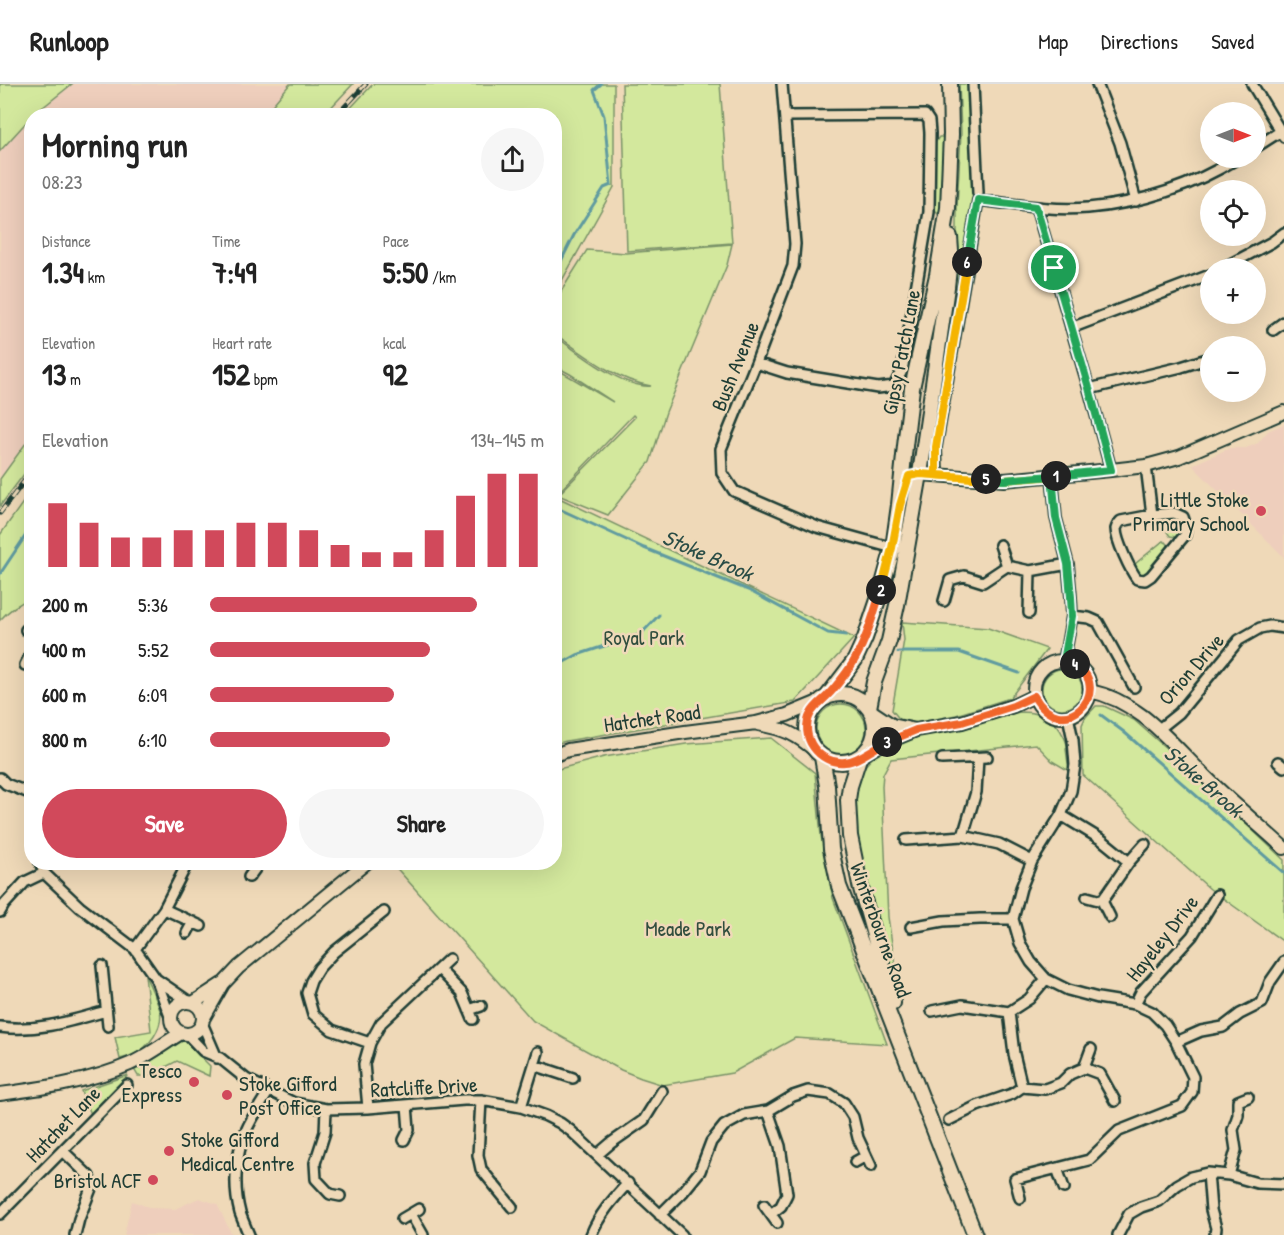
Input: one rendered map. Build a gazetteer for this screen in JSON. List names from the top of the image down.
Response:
{
  "streets": {
    "main road": ["Gipsy Patch Lane", "Winterbourne Road"],
    "street": [
      "Bush Avenue",
      "Orion Drive",
      "Hatchet Road",
      "Hayeley Drive",
      "Ratcliffe Drive",
      "Hatchet Lane"
    ]
  },
  "crossings": [
    ["Gipsy Patch Lane", "Bush Avenue"],
    ["Gipsy Patch Lane", "Hatchet Road"],
    ["Gipsy Patch Lane", "Winterbourne Road"],
    ["Hatchet Road", "Winterbourne Road"]
  ],
  "water": ["Stoke Brook"],
  "parks": ["Royal Park", "Meade Park"],
  "places": [
    "Little Stoke Primary School",
    "Tesco Express",
    "Stoke Gifford Post Office",
    "Stoke Gifford Medical Centre",
    "Bristol ACF"
  ],
  "north": "right",
  "page": {
    "header": "Runloop",
    "nav": ["Map", "Directions", "Saved"],
    "map_buttons": ["+", "−"],
    "heading": ["Morning run", "08:23"],
    "stats": [
      ["Distance", "1.34 km"],
      ["Time", "7:49"],
      ["Pace", "5:50 /km"],
      ["Elevation", "13 m"],
      ["Heart rate", "152 bpm"],
      ["kcal", "92"]
    ],
    "pins": [
      "6",
      "1",
      "5",
      "2",
      "4",
      "3"
    ],
    "chart": ["Elevation", "134–145 m"],
    "list": [
      {
        "name": "200 m",
        "note": "5:36"
      },
      {
        "name": "400 m",
        "note": "5:52"
      },
      {
        "name": "600 m",
        "note": "6:09"
      },
      {
        "name": "800 m",
        "note": "6:10"
      }
    ],
    "buttons": ["Save", "Share"]
  }
}
